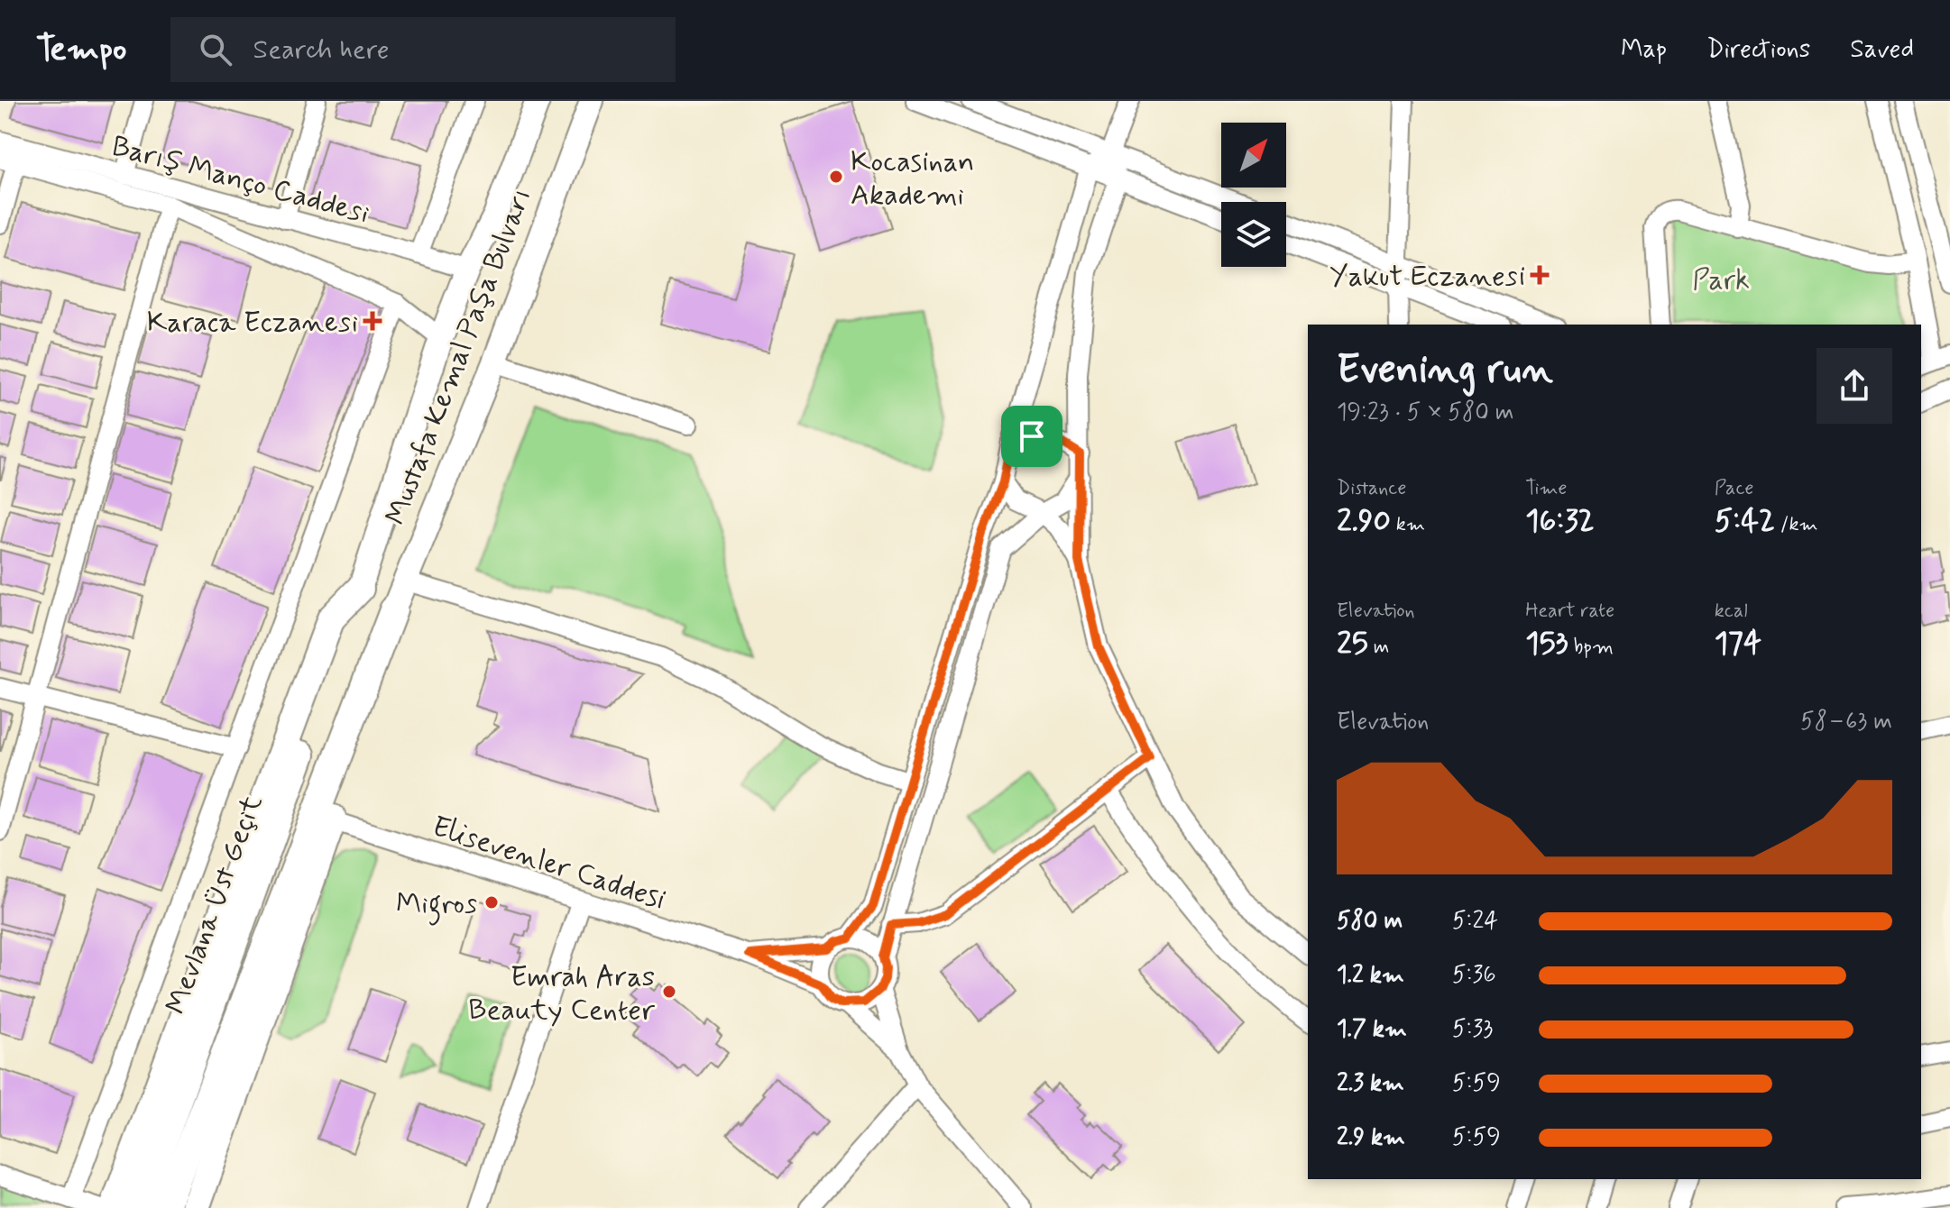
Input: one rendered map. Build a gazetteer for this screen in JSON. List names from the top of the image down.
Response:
{
  "streets": {
    "highway": ["Mustafa Kemal Paşa Bulvarı", "Mevlana Üst Geçit"],
    "street": ["Barış Manço Caddesi", "Elisevenler Caddesi"]
  },
  "crossings": [
    ["Barış Manço Caddesi", "Mustafa Kemal Paşa Bulvarı"],
    ["Mustafa Kemal Paşa Bulvarı", "Mevlana Üst Geçit"]
  ],
  "parks": ["Park"],
  "places": {
    "other": ["Kocasinan Akademi", "Migros", "Emrah Aras Beauty Center"],
    "health": ["Yakut Eczanesi", "Karaca Eczanesi"]
  },
  "north": "top right",
  "page": {
    "header": "Tempo",
    "search": "Search here",
    "nav": ["Map", "Directions", "Saved"],
    "heading": ["Evening run", "19:23 · 5 × 580 m"],
    "stats": [
      ["Distance", "2.90 km"],
      ["Time", "16:32"],
      ["Pace", "5:42 /km"],
      ["Elevation", "25 m"],
      ["Heart rate", "153 bpm"],
      ["kcal", "174"]
    ],
    "chart": ["Elevation", "58–63 m"],
    "list": [
      {
        "name": "580 m",
        "note": "5:24"
      },
      {
        "name": "1.2 km",
        "note": "5:36"
      },
      {
        "name": "1.7 km",
        "note": "5:33"
      },
      {
        "name": "2.3 km",
        "note": "5:59"
      },
      {
        "name": "2.9 km",
        "note": "5:59"
      }
    ]
  }
}
